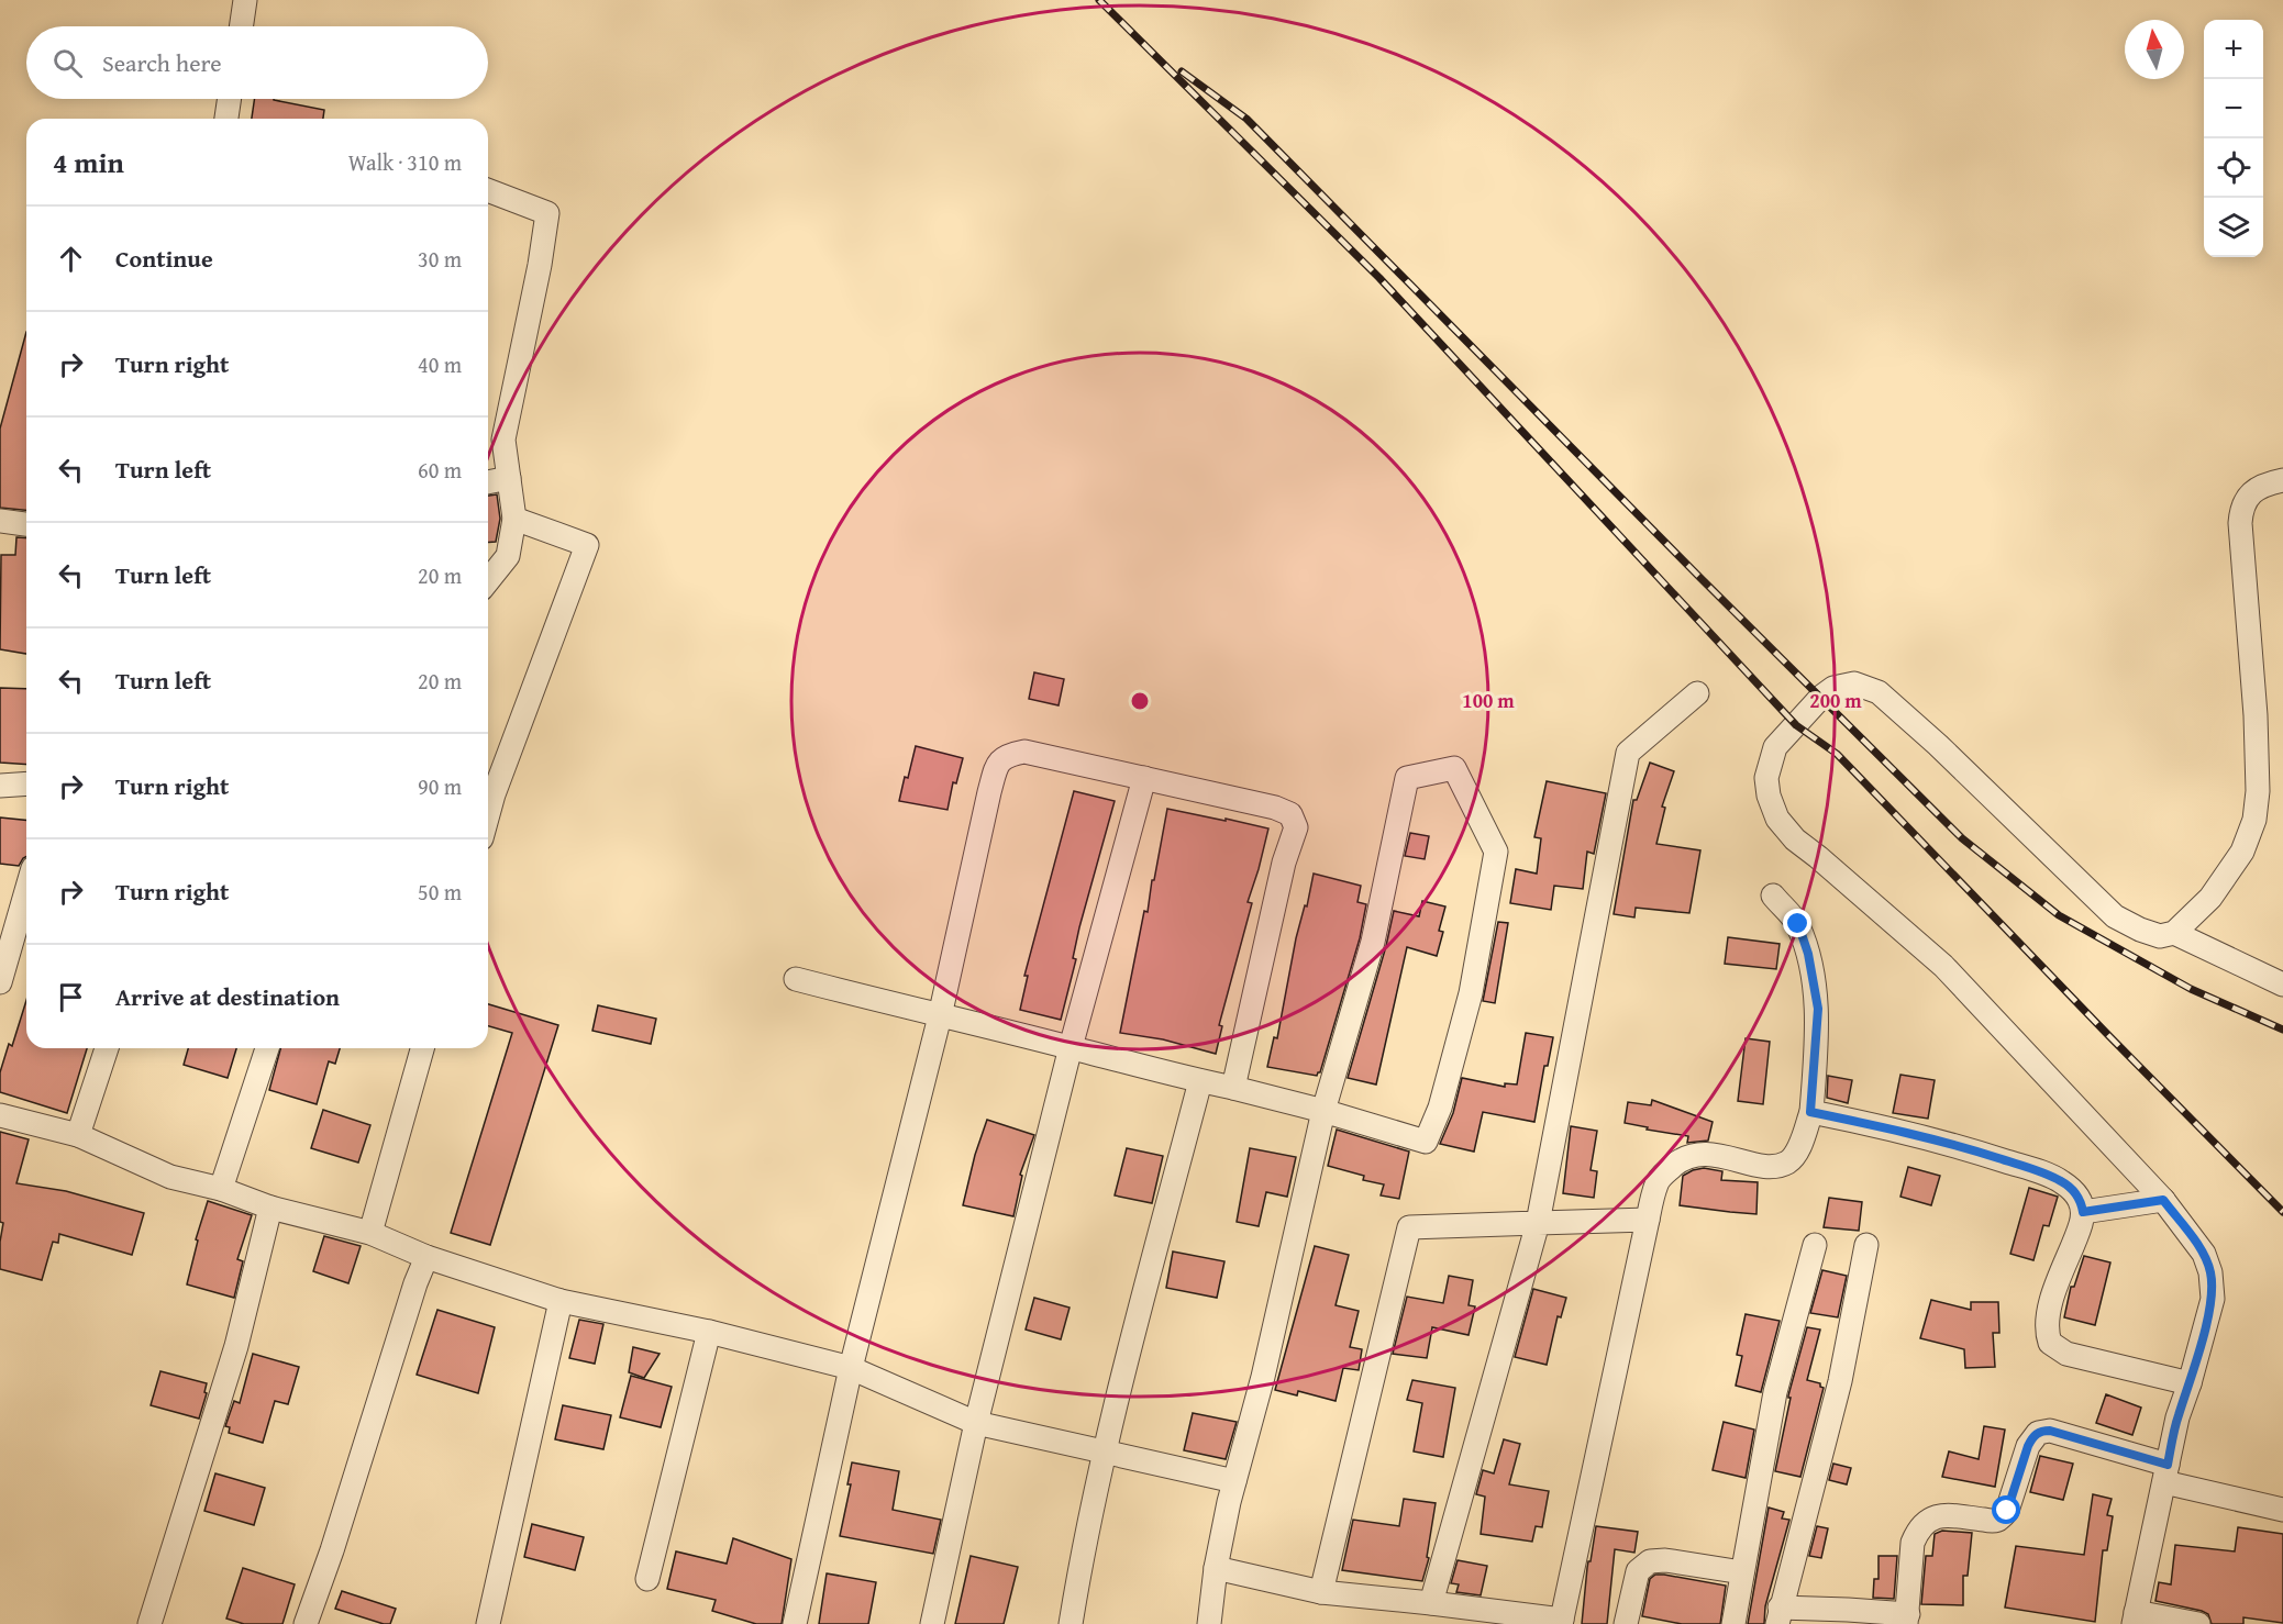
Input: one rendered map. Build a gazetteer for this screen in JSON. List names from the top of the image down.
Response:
{
  "north": "top",
  "page": {
    "map_buttons": ["+", "−"],
    "search": "Search here",
    "heading": ["4 min", "Walk · 310 m"],
    "list": [
      ["Continue", "30 m"],
      ["Turn right", "40 m"],
      ["Turn left", "60 m"],
      ["Turn left", "20 m"],
      ["Turn left", "20 m"],
      ["Turn right", "90 m"],
      ["Turn right", "50 m"],
      "Arrive at destination"
    ]
  },
  "rings": ["100 m", "200 m"]
}
